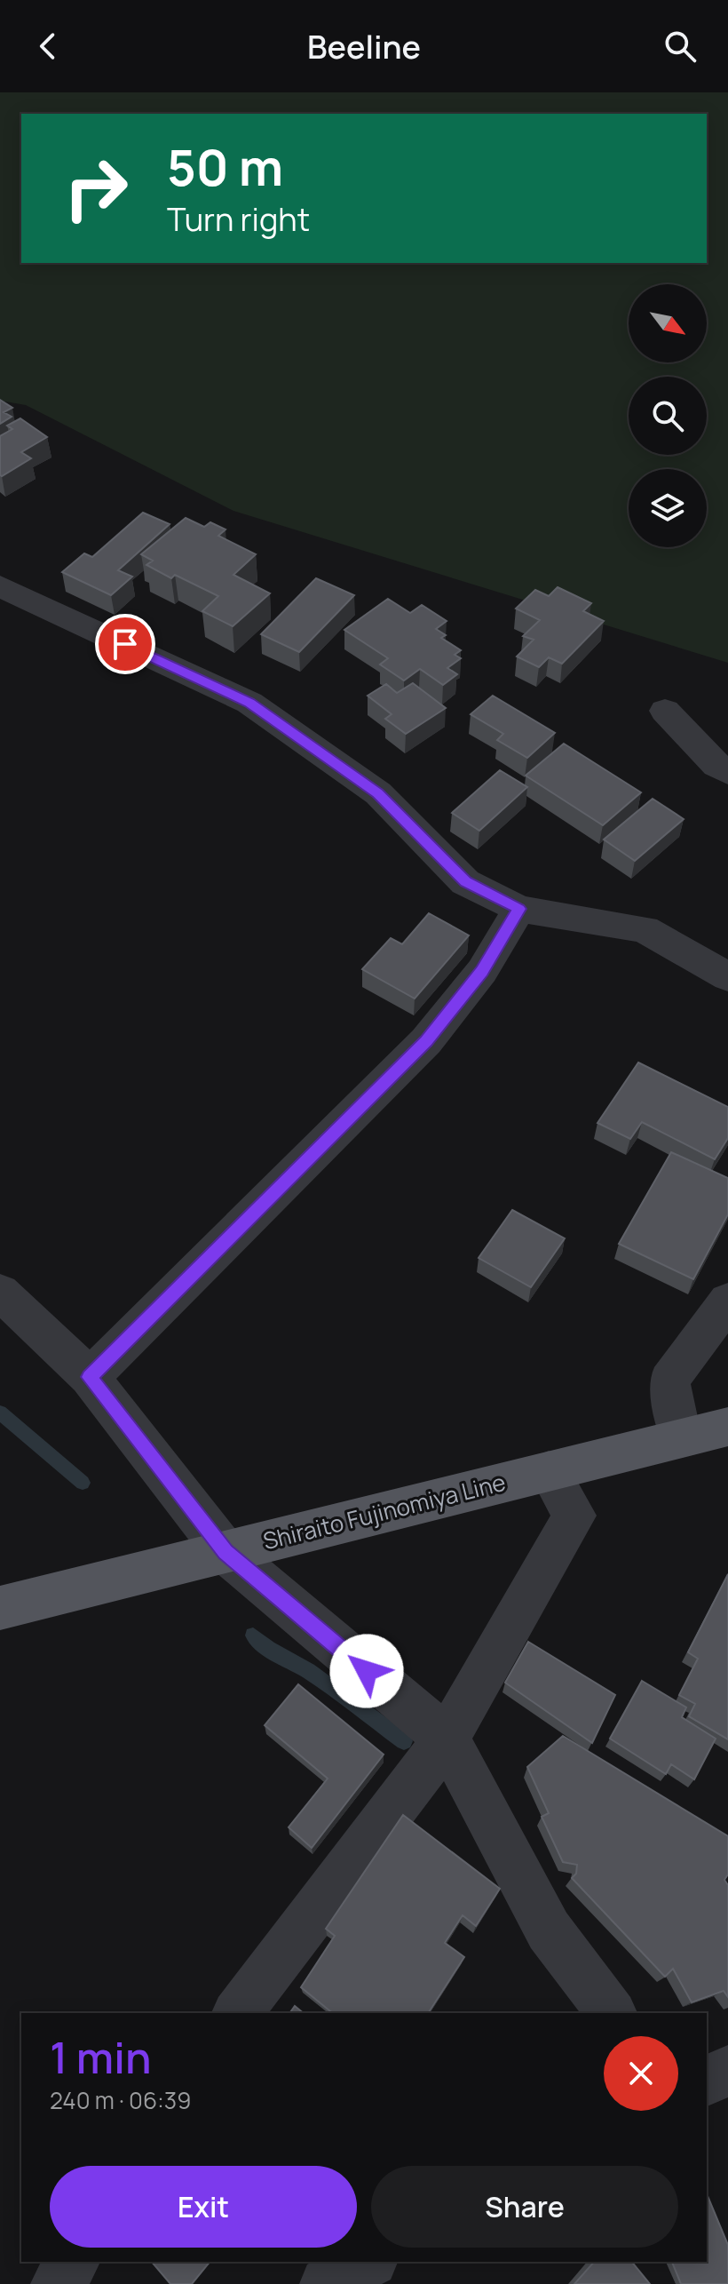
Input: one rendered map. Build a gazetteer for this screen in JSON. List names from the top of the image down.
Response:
{
  "streets": {
    "main road": ["Shiraito Fujinomiya Line"]
  },
  "north": "bottom right",
  "page": {
    "header": "Beeline",
    "turn": ["50 m", "Turn right"],
    "heading": ["1 min", "240 m · 06:39"],
    "buttons": ["Exit", "Share"]
  }
}
